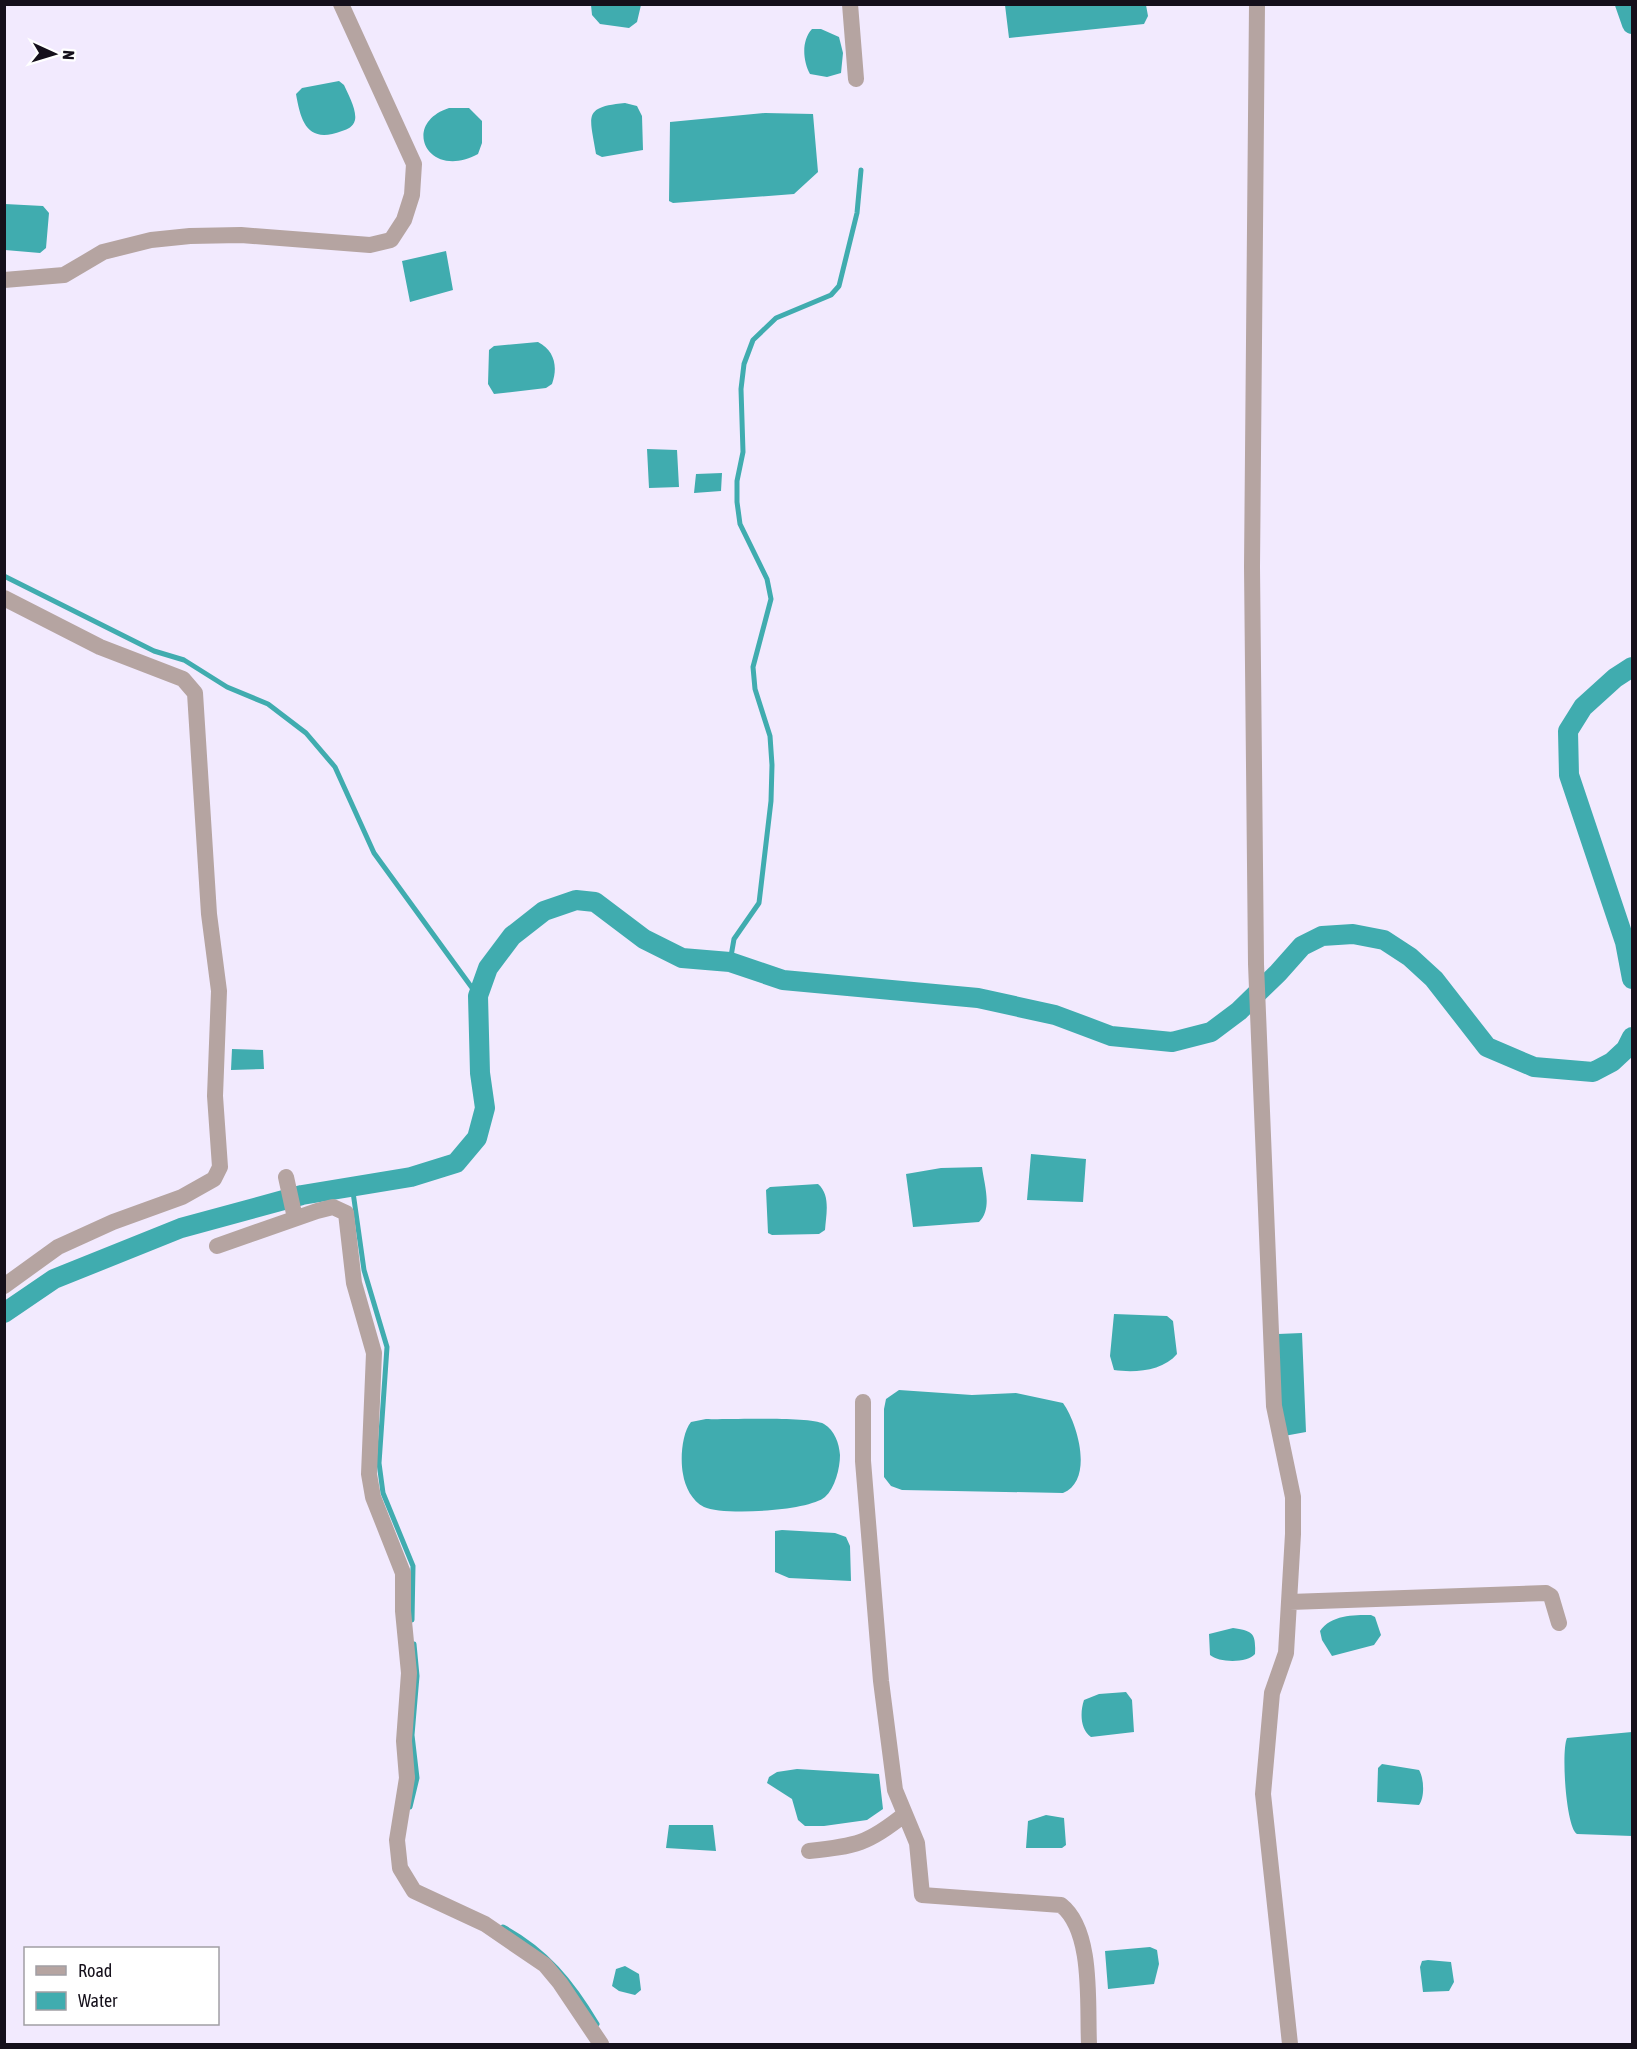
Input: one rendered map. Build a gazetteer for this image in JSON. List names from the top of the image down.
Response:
{
  "legend": ["Road", "Water"],
  "north": "right"
}
